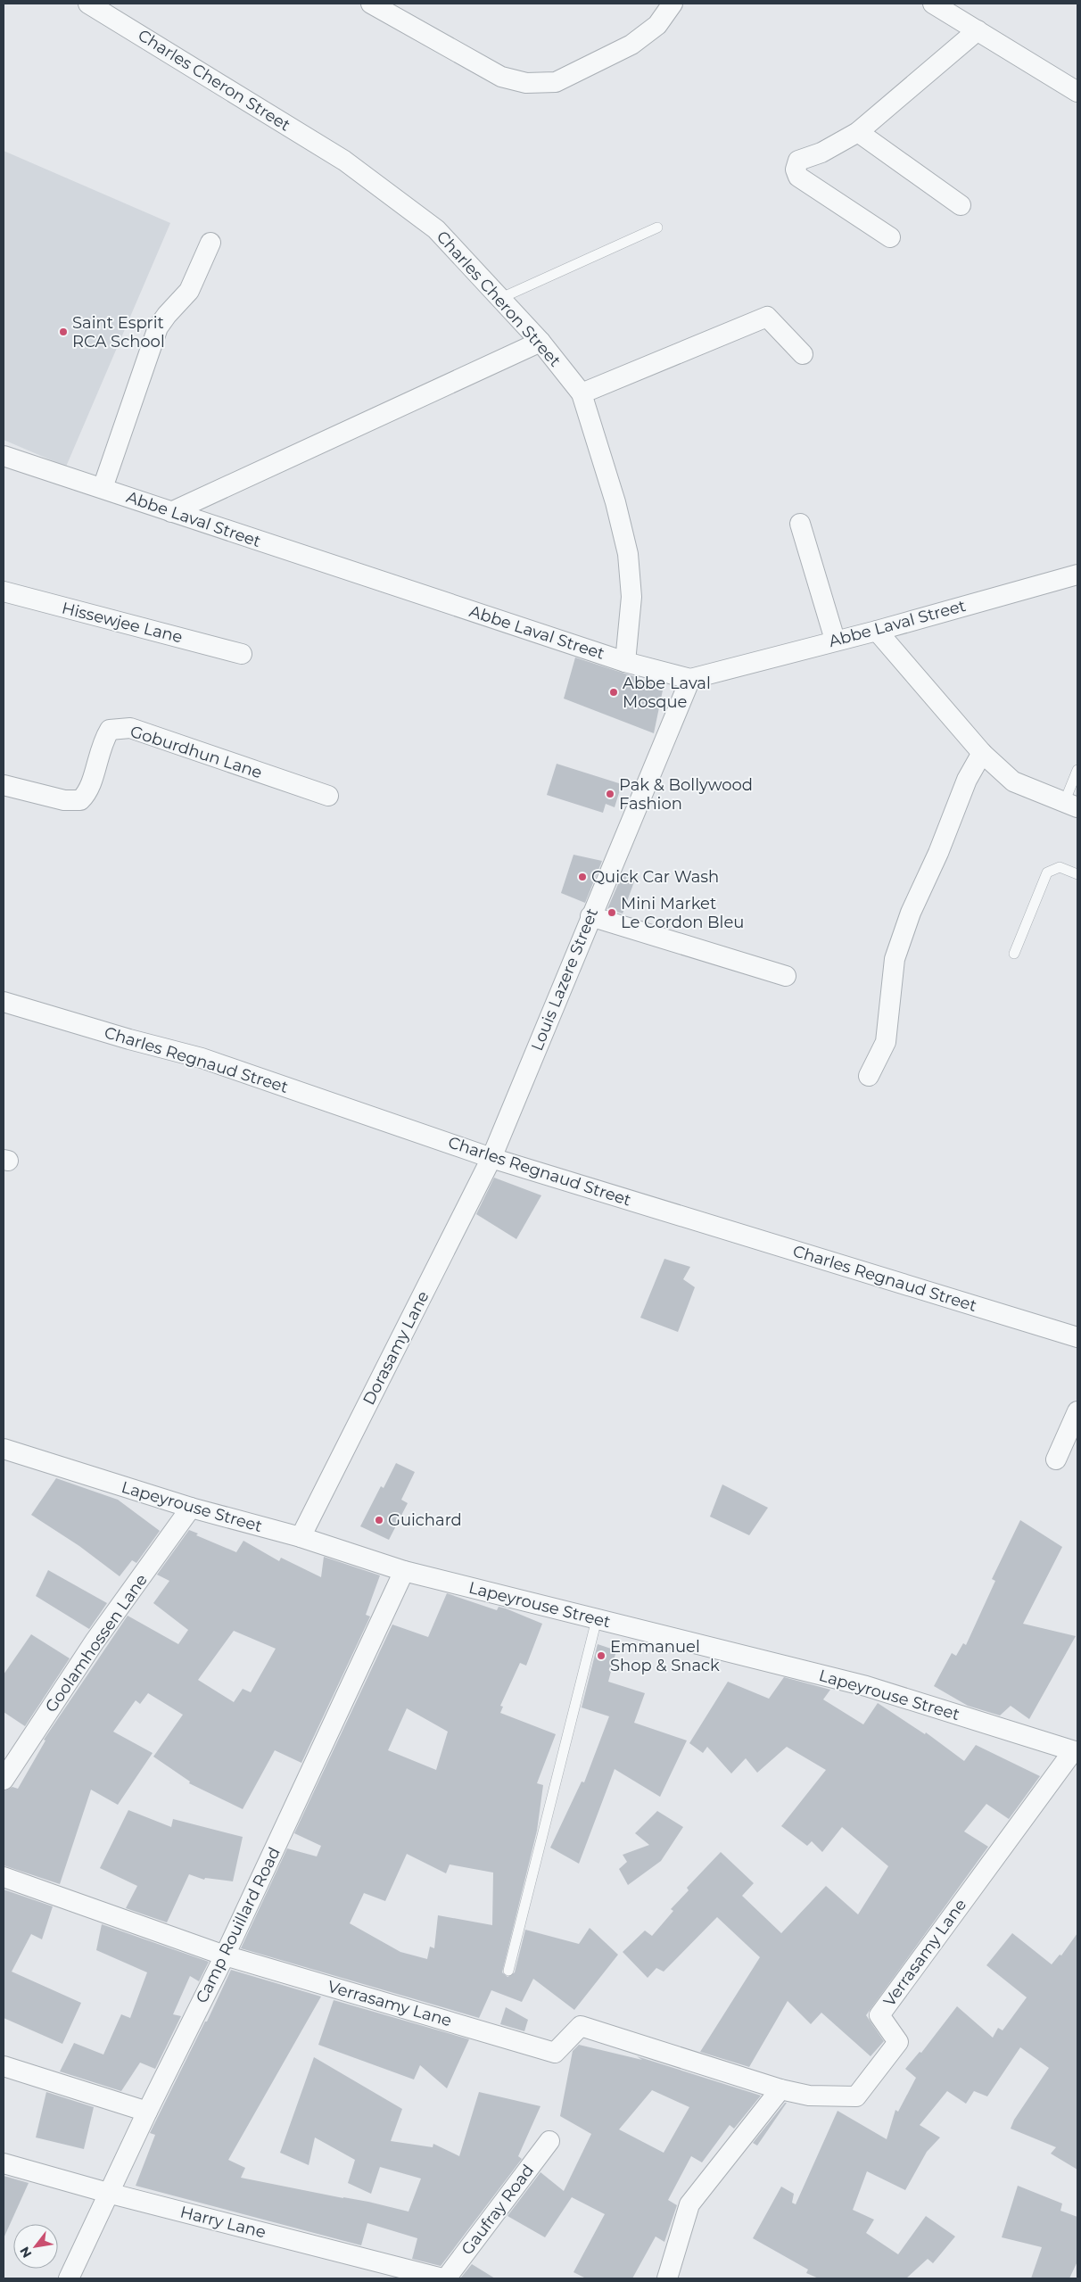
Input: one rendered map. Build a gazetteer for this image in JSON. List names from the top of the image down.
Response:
{
  "streets": {
    "street": [
      "Charles Cheron Street",
      "Abbe Laval Street",
      "Hissewjee Lane",
      "Goburdhun Lane",
      "Louis Lazere Street",
      "Charles Regnaud Street",
      "Dorasamy Lane",
      "Lapeyrouse Street",
      "Goolamhossen Lane",
      "Camp Rouillard Road",
      "Verrasamy Lane",
      "Gaufray Road",
      "Harry Lane"
    ]
  },
  "crossings": [
    ["Charles Cheron Street", "Abbe Laval Street"],
    ["Abbe Laval Street", "Louis Lazere Street"],
    ["Louis Lazere Street", "Charles Regnaud Street"],
    ["Louis Lazere Street", "Dorasamy Lane"],
    ["Charles Regnaud Street", "Dorasamy Lane"],
    ["Dorasamy Lane", "Lapeyrouse Street"],
    ["Lapeyrouse Street", "Goolamhossen Lane"],
    ["Lapeyrouse Street", "Camp Rouillard Road"],
    ["Lapeyrouse Street", "Verrasamy Lane"],
    ["Camp Rouillard Road", "Verrasamy Lane"],
    ["Camp Rouillard Road", "Harry Lane"],
    ["Gaufray Road", "Harry Lane"]
  ],
  "places": [
    "Saint Esprit RCA School",
    "Abbe Laval Mosque",
    "Pak & Bollywood Fashion",
    "Quick Car Wash",
    "Mini Market Le Cordon Bleu",
    "Guichard",
    "Emmanuel Shop & Snack"
  ],
  "north": "bottom left"
}
